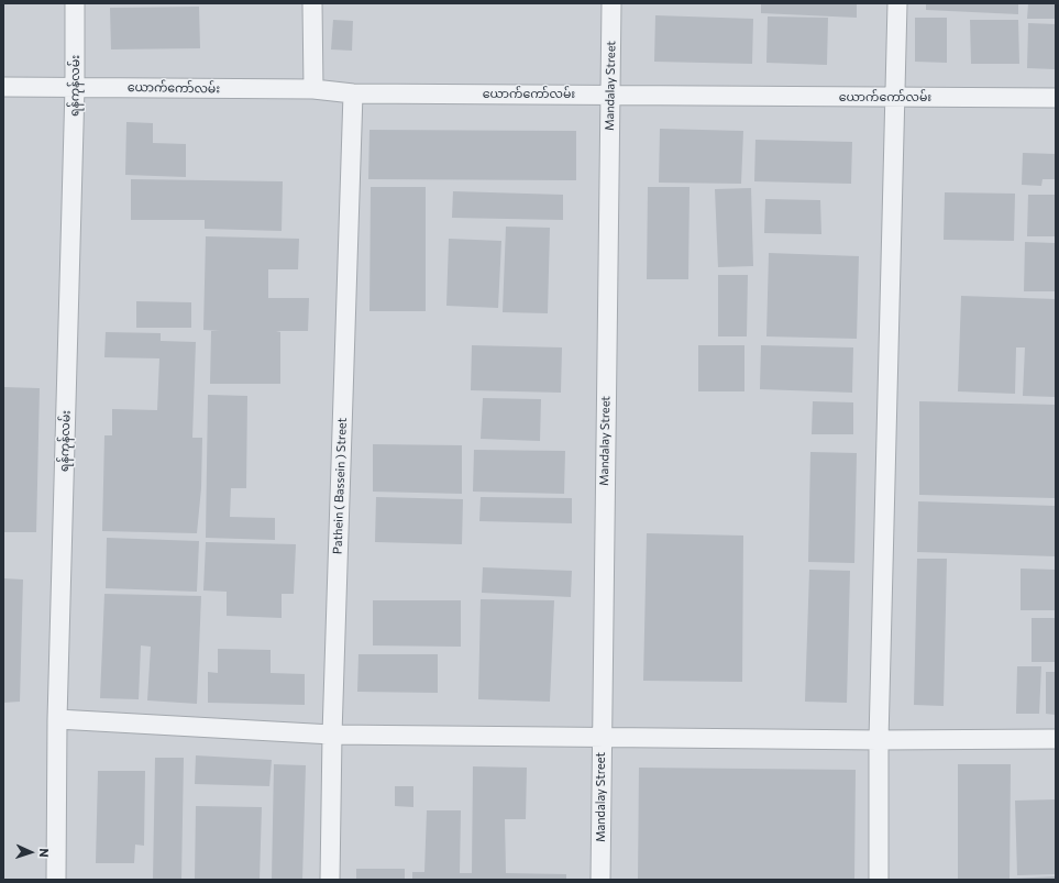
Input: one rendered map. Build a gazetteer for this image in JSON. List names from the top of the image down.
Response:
{
  "streets": {
    "street": [
      "ရန်ကုန်လမ်း",
      "Mandalay Street",
      "ယောက်ကော်လမ်း",
      "Pathein ( Bassein ) Street"
    ]
  },
  "crossings": [
    ["ရန်ကုန်လမ်း", "ယောက်ကော်လမ်း"],
    ["Mandalay Street", "ယောက်ကော်လမ်း"],
    ["ယောက်ကော်လမ်း", "Pathein ( Bassein ) Street"]
  ],
  "north": "right"
}
